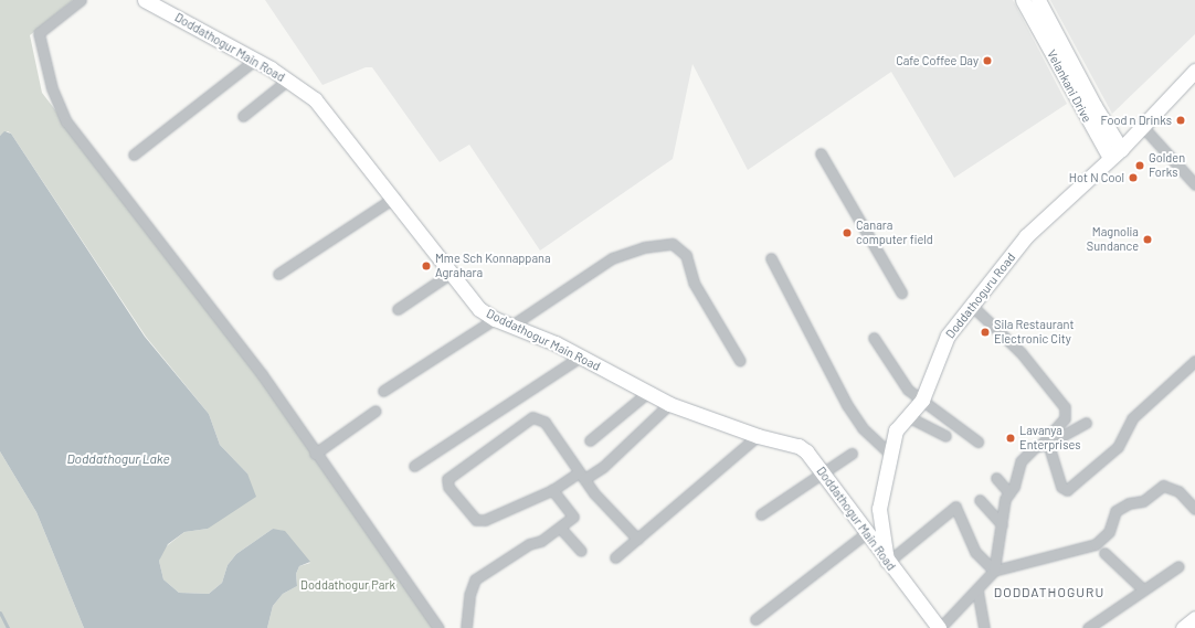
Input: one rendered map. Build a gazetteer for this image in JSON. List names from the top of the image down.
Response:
{
  "streets": {
    "street": ["Doddathogur Main Road", "Velankani Drive", "Doddathoguru Road"]
  },
  "crossings": [
    ["Doddathogur Main Road", "Doddathoguru Road"],
    ["Velankani Drive", "Doddathoguru Road"]
  ],
  "districts": ["DODDATHOGURU"],
  "water": ["Doddathogur Lake"],
  "parks": ["Doddathogur Park"],
  "places": [
    "Cafe Coffee Day",
    "Food n Drinks",
    "Golden Forks",
    "Hot N Cool",
    "Canara computer field",
    "Magnolia Sundance",
    "Mme Sch Konnappana Agrahara",
    "Sila Restaurant Electronic City",
    "Lavanya Enterprises"
  ]
}
